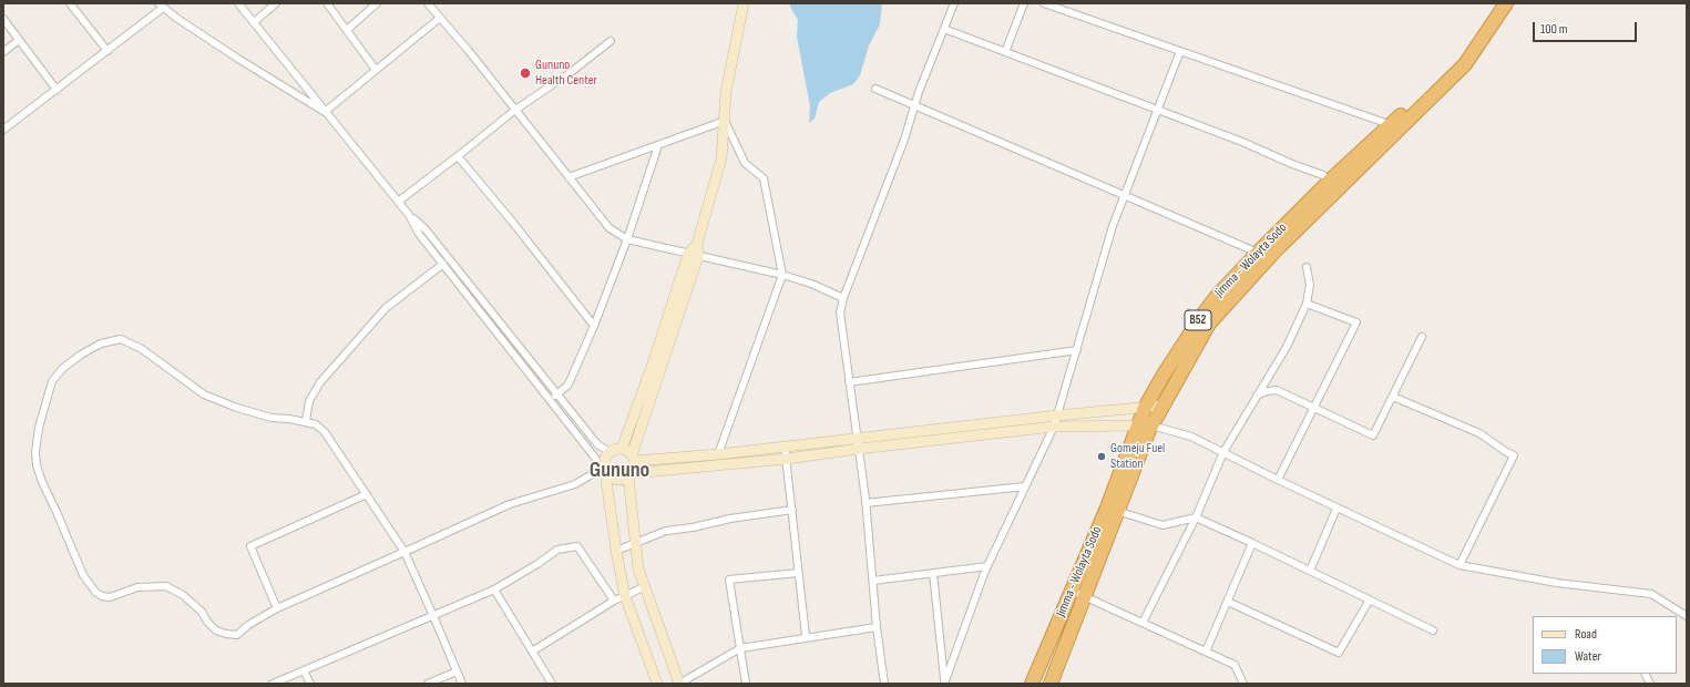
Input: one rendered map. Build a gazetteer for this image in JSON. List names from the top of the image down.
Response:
{
  "streets": {
    "highway": ["Jimma - Wolayta Sodo", "B52"]
  },
  "districts": ["Gununo"],
  "places": ["Gununo Health Center", "Gomeju Fuel Station"],
  "legend": ["Road", "Water"],
  "scale_bar": "100 m"
}
